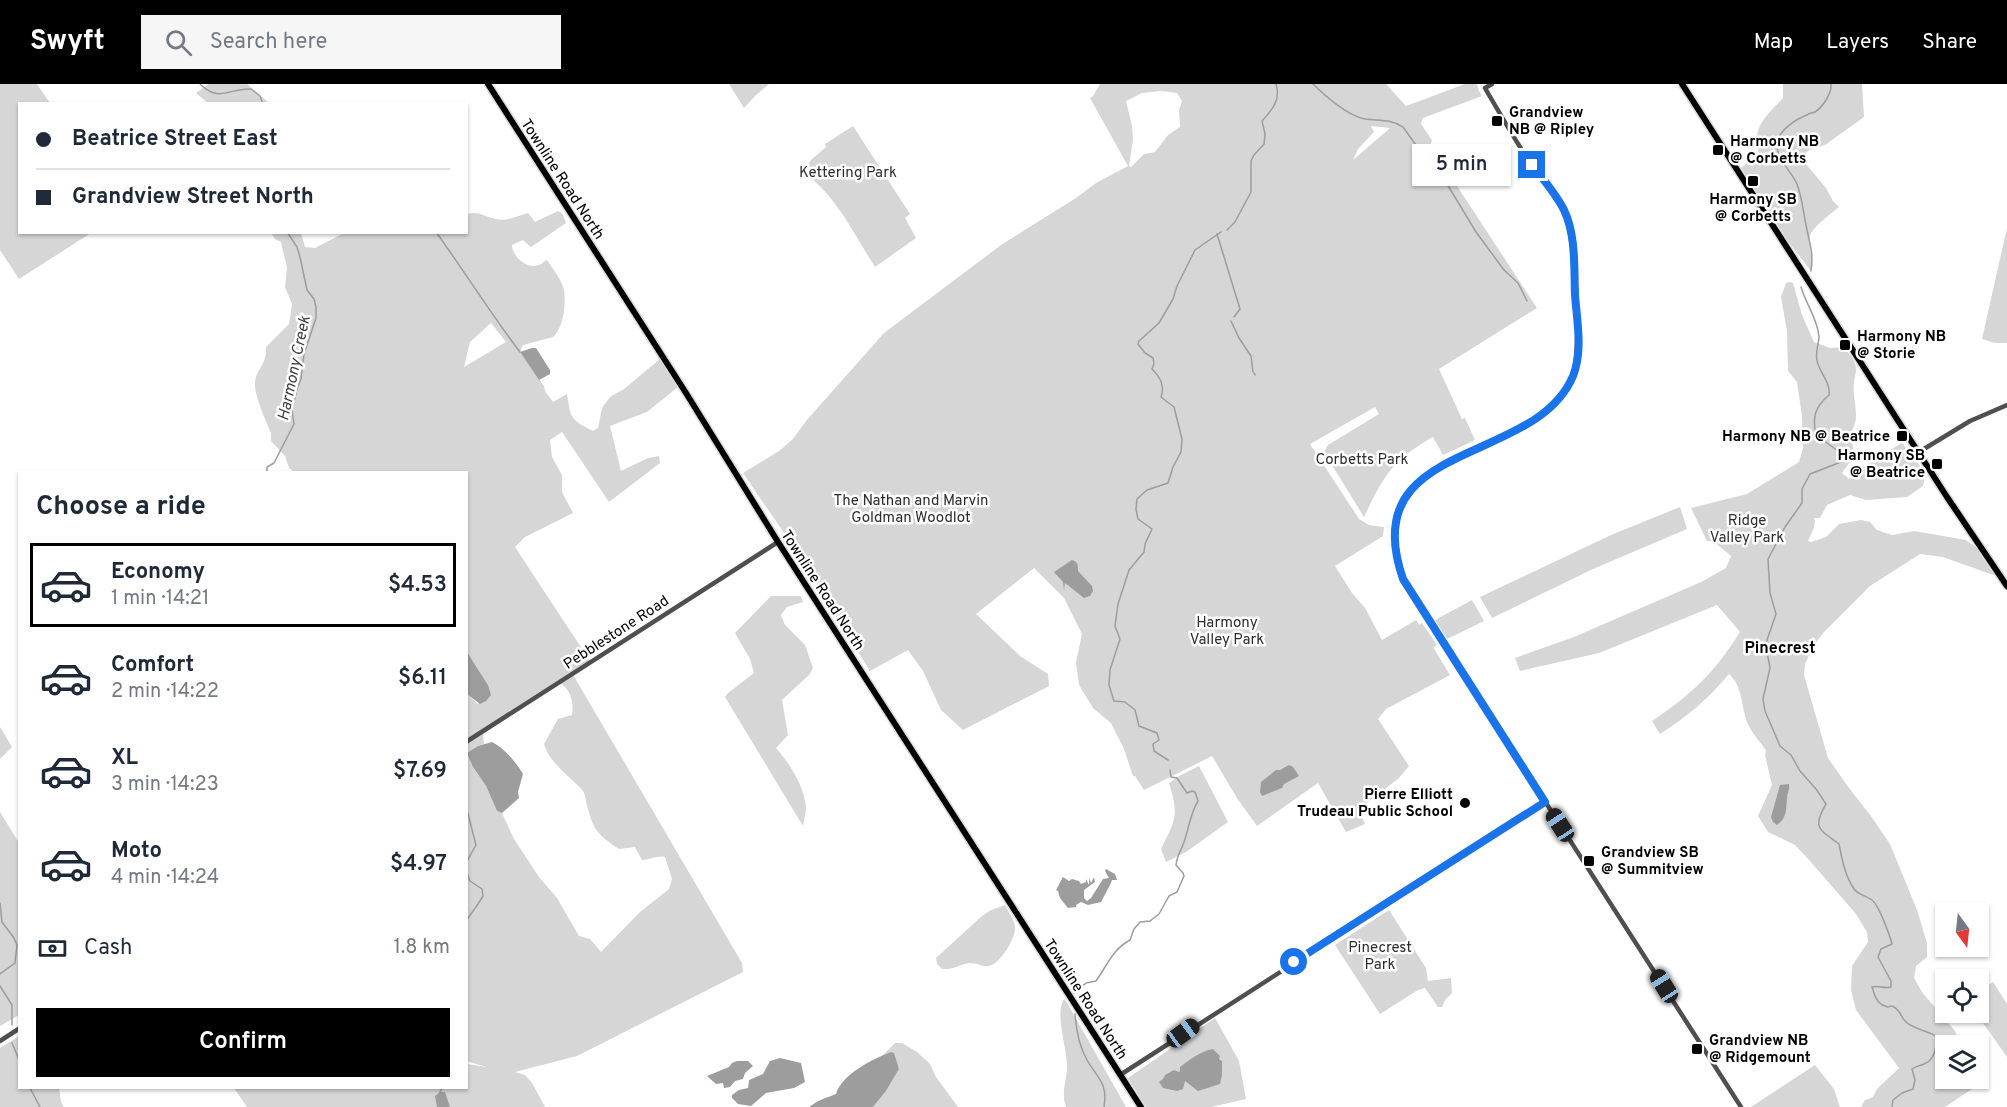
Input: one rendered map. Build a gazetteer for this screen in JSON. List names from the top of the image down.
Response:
{
  "streets": {
    "main road": ["Townline Road North"],
    "street": ["Pebblestone Road"]
  },
  "crossings": [
    ["Townline Road North", "Pebblestone Road"]
  ],
  "districts": ["Pinecrest"],
  "water": ["Harmony Creek"],
  "parks": [
    "Kettering Park",
    "Corbetts Park",
    "The Nathan and Marvin Goldman Woodlot",
    "Ridge Valley Park",
    "Harmony Valley Park",
    "Pinecrest Park"
  ],
  "places": {
    "transit": [
      "Grandview NB @ Ripley",
      "Harmony NB @ Corbetts",
      "Harmony SB @ Corbetts",
      "Harmony NB @ Storie",
      "Harmony NB @ Beatrice",
      "Harmony SB @ Beatrice",
      "Grandview SB @ Summitview",
      "Grandview NB @ Ridgemount"
    ],
    "other": ["Pierre Elliott Trudeau Public School"]
  },
  "north": "bottom",
  "page": {
    "header": "Swyft",
    "search": "Search here",
    "nav": ["Map", "Layers", "Share"],
    "banner": ["Beatrice Street East", "Grandview Street North"],
    "bubble": "5 min",
    "heading": "Choose a ride",
    "list": [
      {
        "name": "Economy",
        "note": "1 min · 14:21",
        "value": "$4.53"
      },
      {
        "name": "Comfort",
        "note": "2 min · 14:22",
        "value": "$6.11"
      },
      {
        "name": "XL",
        "note": "3 min · 14:23",
        "value": "$7.69"
      },
      {
        "name": "Moto",
        "note": "4 min · 14:24",
        "value": "$4.97"
      }
    ],
    "pay": ["Cash", "1.8 km"],
    "buttons": "Confirm"
  }
}
